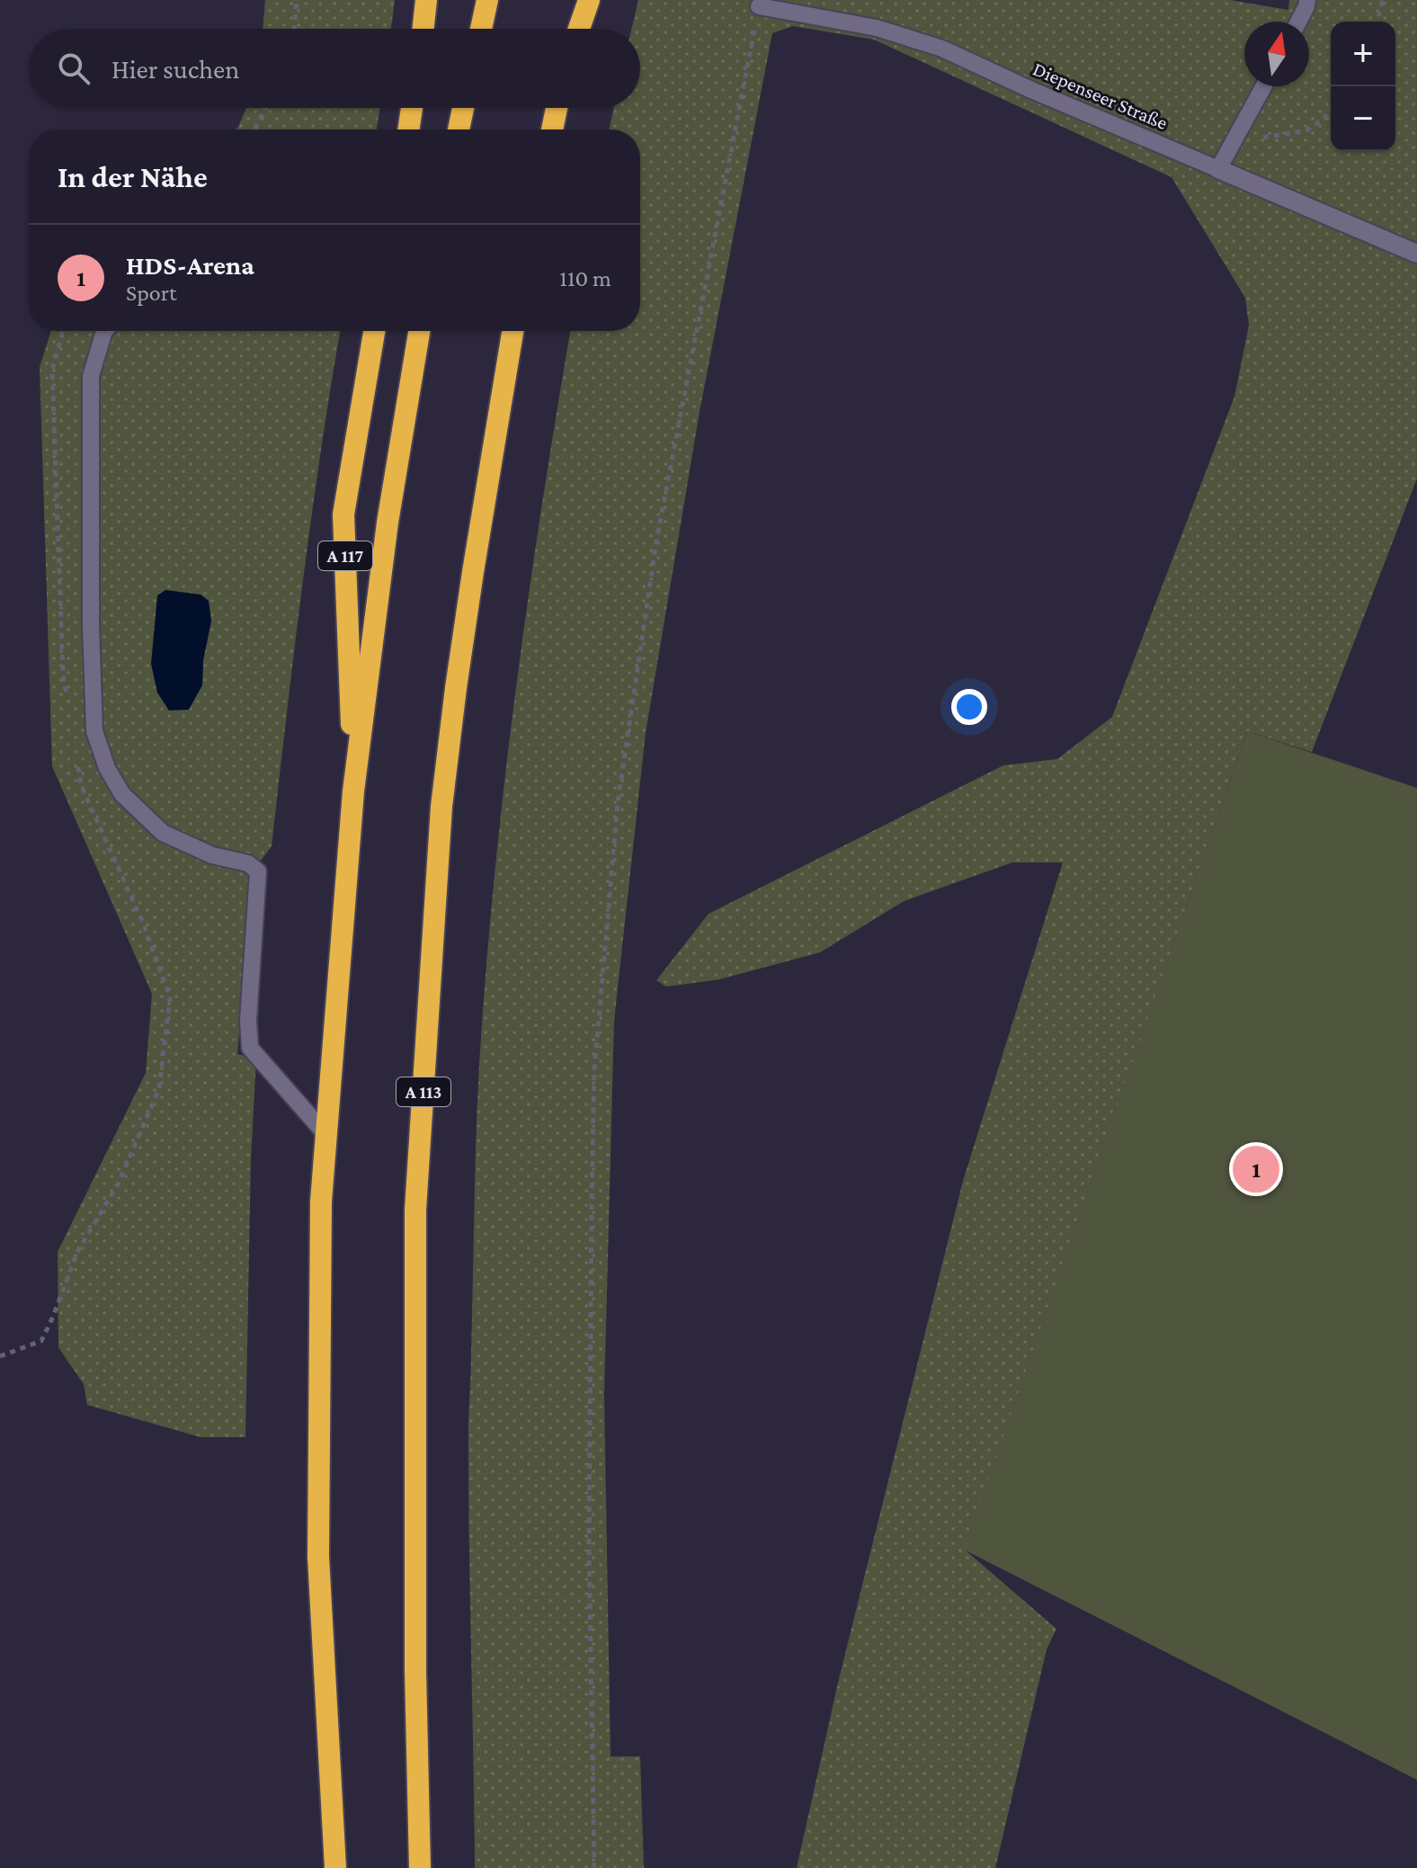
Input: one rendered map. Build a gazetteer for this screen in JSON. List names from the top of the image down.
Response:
{
  "streets": {
    "highway": ["A 117", "A 113"],
    "street": ["Diepenseer Straße"]
  },
  "north": "top",
  "page": {
    "map_buttons": ["+", "−"],
    "search": "Hier suchen",
    "heading": "In der Nähe",
    "list": [
      {
        "mark": "1",
        "name": "HDS-Arena",
        "note": "Sport",
        "value": "110 m"
      }
    ],
    "pins": "1"
  }
}
